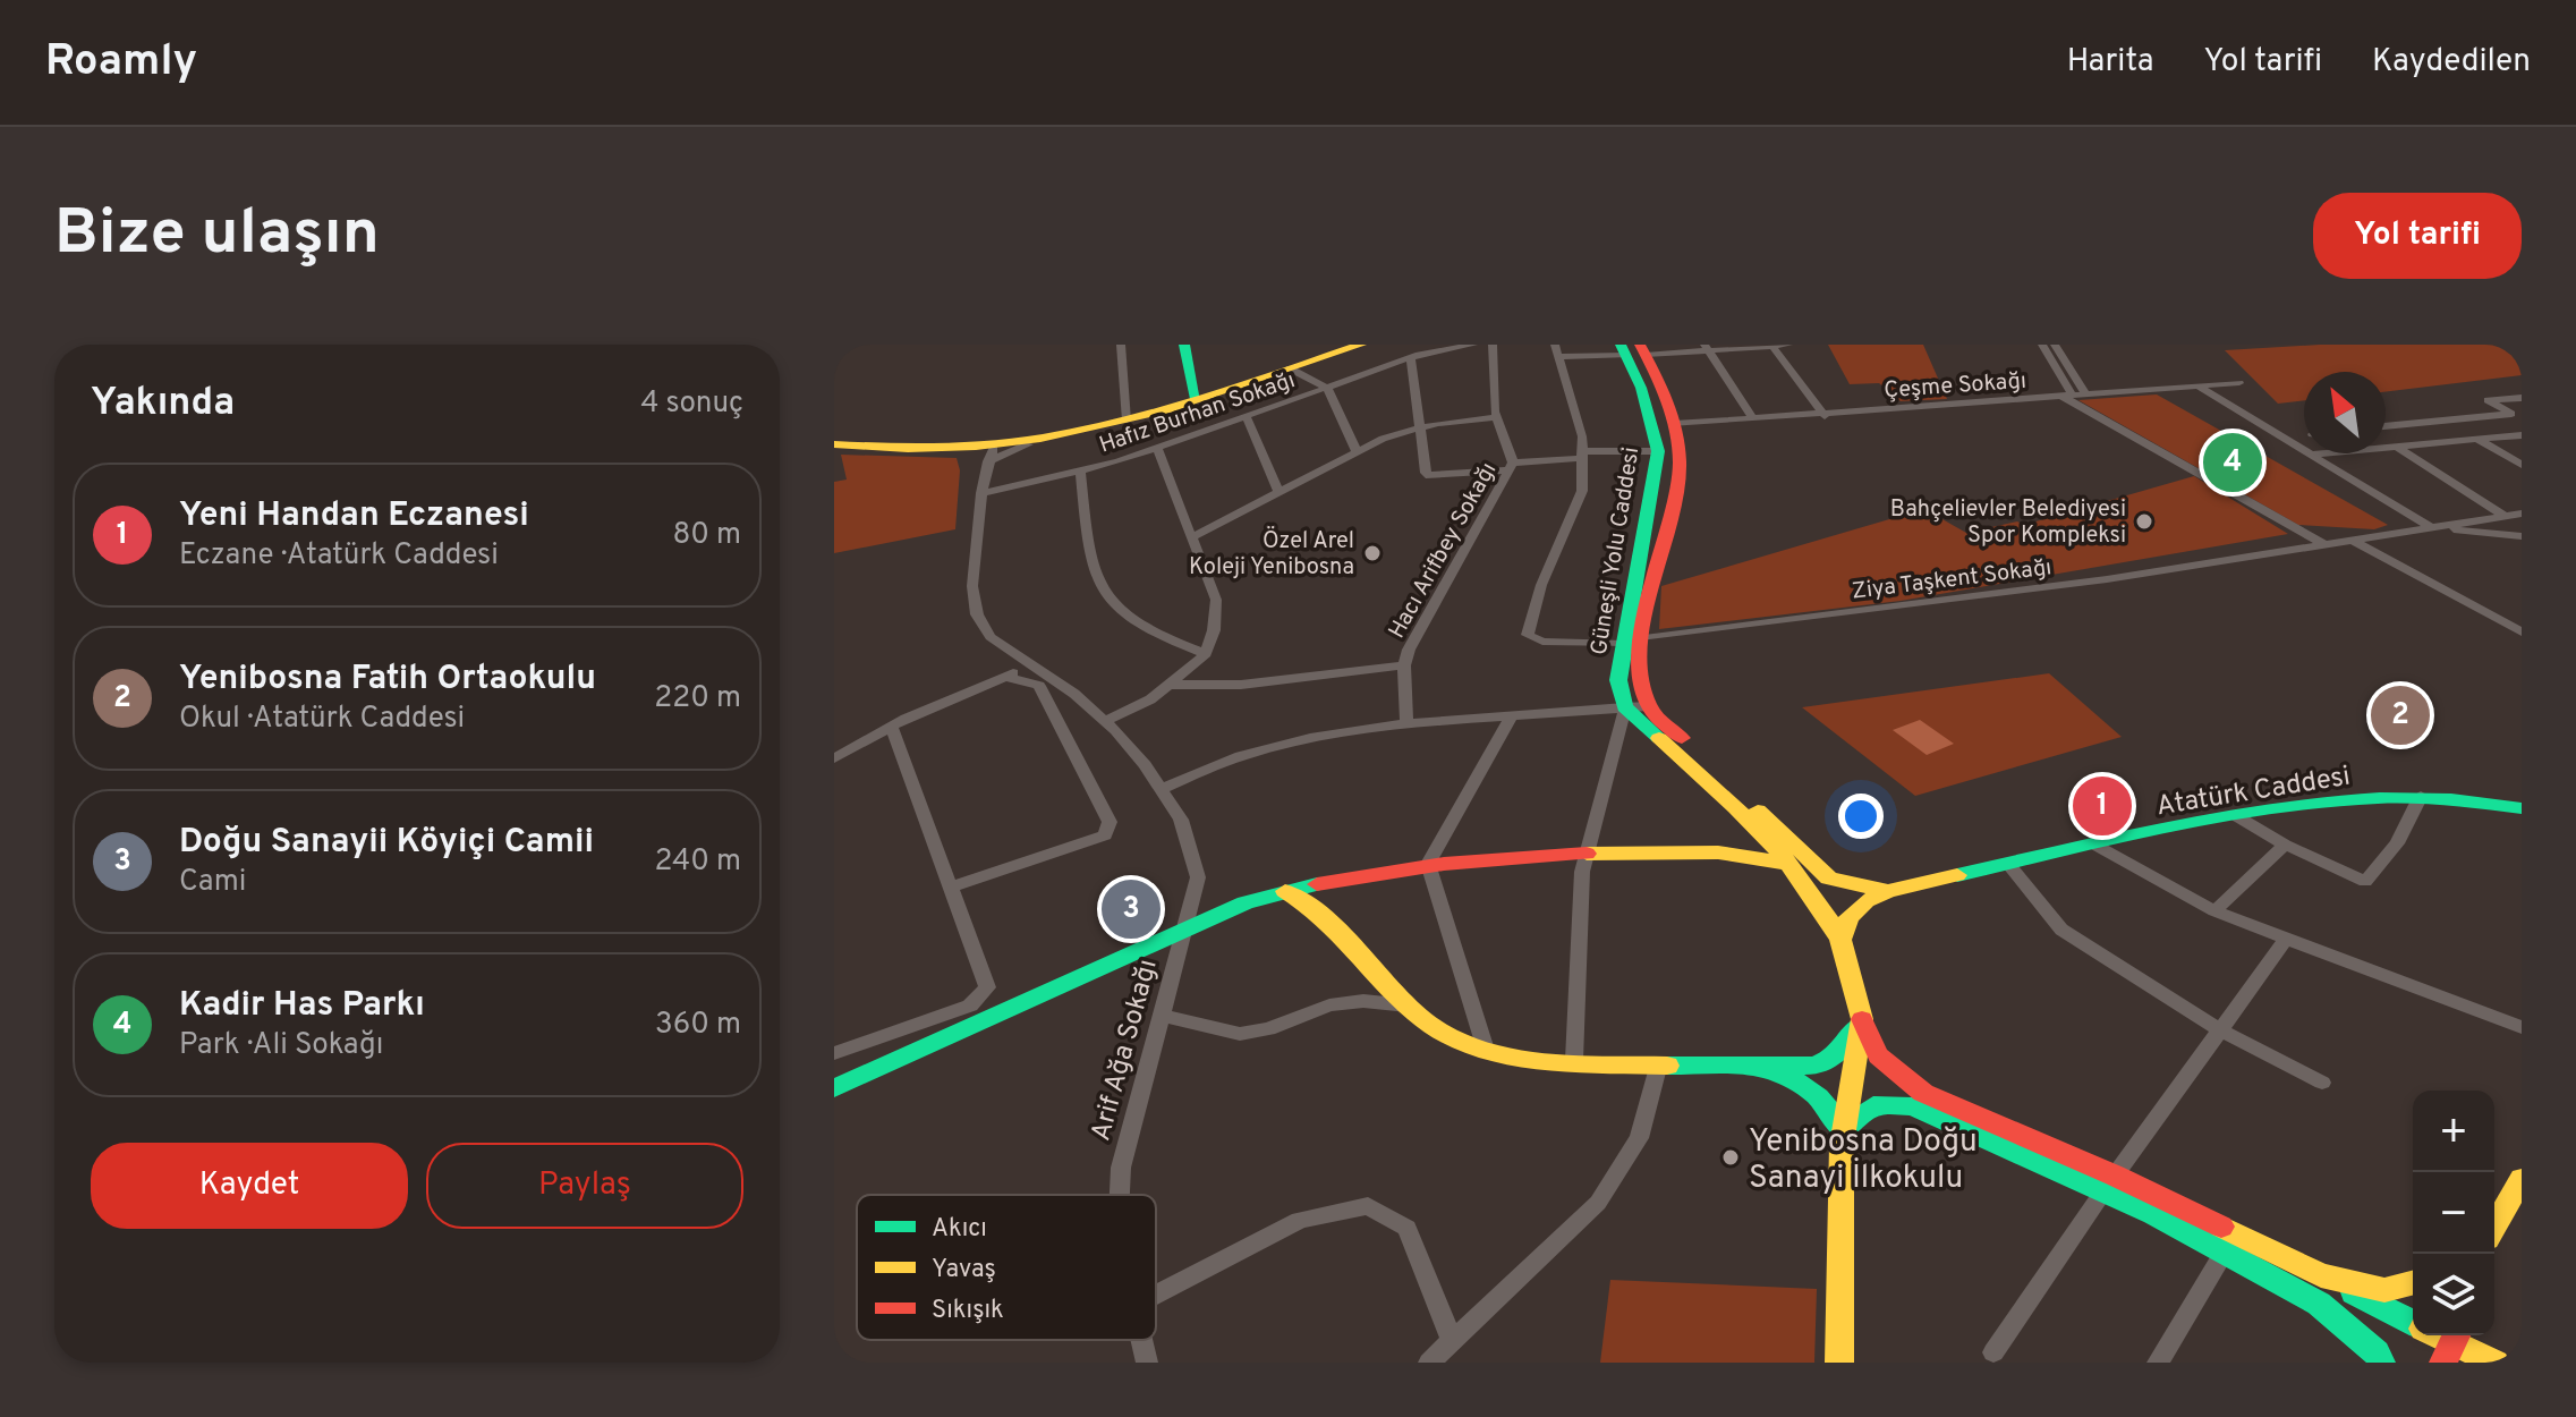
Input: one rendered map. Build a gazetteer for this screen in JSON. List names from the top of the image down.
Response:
{
  "streets": {
    "main road": ["Güneşli Yolu Caddesi", "Atatürk Caddesi"],
    "street": [
      "Çeşme Sokağı",
      "Hafız Burhan Sokağı",
      "Hacı Arifbey Sokağı",
      "Ziya Taşkent Sokağı",
      "Arif Ağa Sokağı"
    ]
  },
  "crossings": [
    ["Çeşme Sokağı", "Güneşli Yolu Caddesi"],
    ["Hafız Burhan Sokağı", "Arif Ağa Sokağı"],
    ["Güneşli Yolu Caddesi", "Ziya Taşkent Sokağı"]
  ],
  "places": ["Bahçelievler Belediyesi Spor Kompleksi", "Özel Arel Koleji Yenibosna", "Yenibosna Doğu Sanayi İlkokulu"],
  "legend": ["Akıcı", "Yavaş", "Sıkışık"],
  "north": "top left",
  "page": {
    "header": "Roamly",
    "nav": ["Harita", "Yol tarifi", "Kaydedilen"],
    "buttons": [
      "Yol tarifi",
      ["Kaydet", "Paylaş"]
    ],
    "title": "Bize ulaşın",
    "heading": ["Yakında", "4 sonuç"],
    "pins": [
      "4",
      "2",
      "1",
      "3"
    ],
    "list": [
      {
        "mark": "1",
        "name": "Yeni Handan Eczanesi",
        "note": "Eczane · Atatürk Caddesi",
        "value": "80 m"
      },
      {
        "mark": "2",
        "name": "Yenibosna Fatih Ortaokulu",
        "note": "Okul · Atatürk Caddesi",
        "value": "220 m"
      },
      {
        "mark": "3",
        "name": "Doğu Sanayii Köyiçi Camii",
        "note": "Cami",
        "value": "240 m"
      },
      {
        "mark": "4",
        "name": "Kadir Has Parkı",
        "note": "Park · Ali Sokağı",
        "value": "360 m"
      }
    ],
    "map_buttons": ["+", "−"]
  }
}
